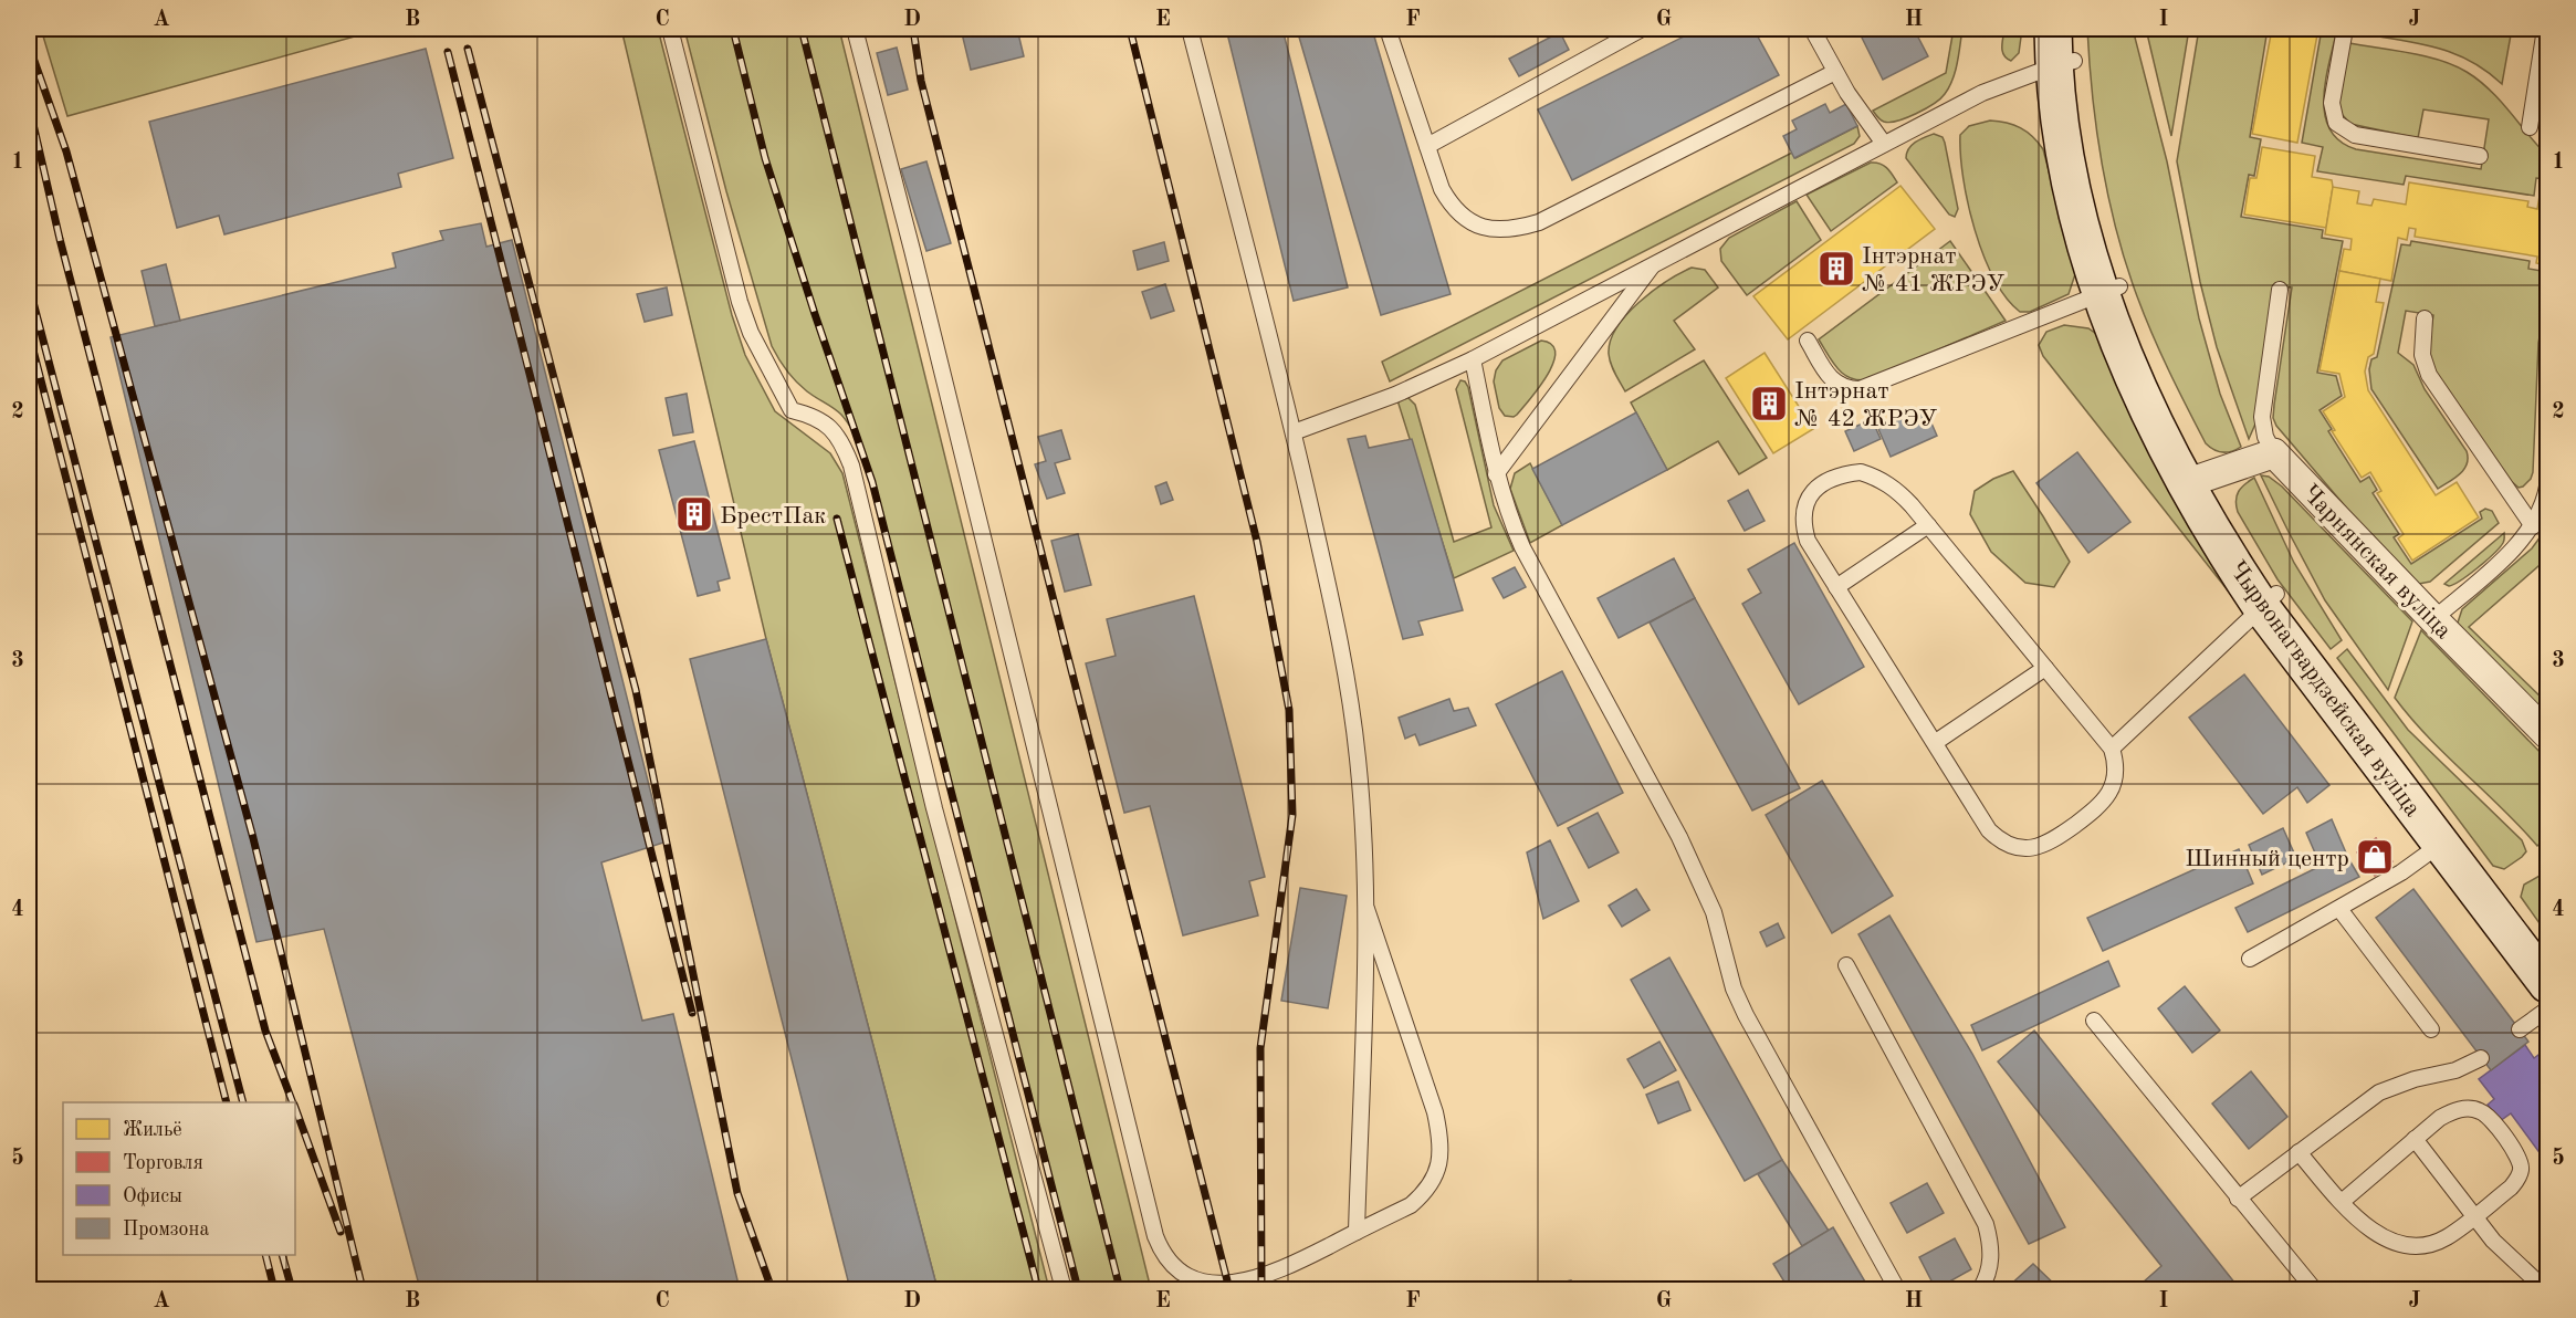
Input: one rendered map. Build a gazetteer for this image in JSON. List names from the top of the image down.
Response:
{
  "streets": {
    "main road": ["Чырвонагвардзейская вуліца"],
    "street": ["Чарнянская вуліца"]
  },
  "places": {
    "building": ["Інтэрнат № 41 ЖРЭУ", "Інтэрнат № 42 ЖРЭУ", "БрестПак"],
    "shop": ["Шинный центр"]
  },
  "legend": [
    "Жильё",
    "Торговля",
    "Офисы",
    "Промзона"
  ],
  "grid": {
    "columns": [
      "A",
      "B",
      "C",
      "D",
      "E",
      "F",
      "G",
      "H",
      "I",
      "J"
    ],
    "rows": [
      "1",
      "2",
      "3",
      "4",
      "5"
    ]
  }
}
